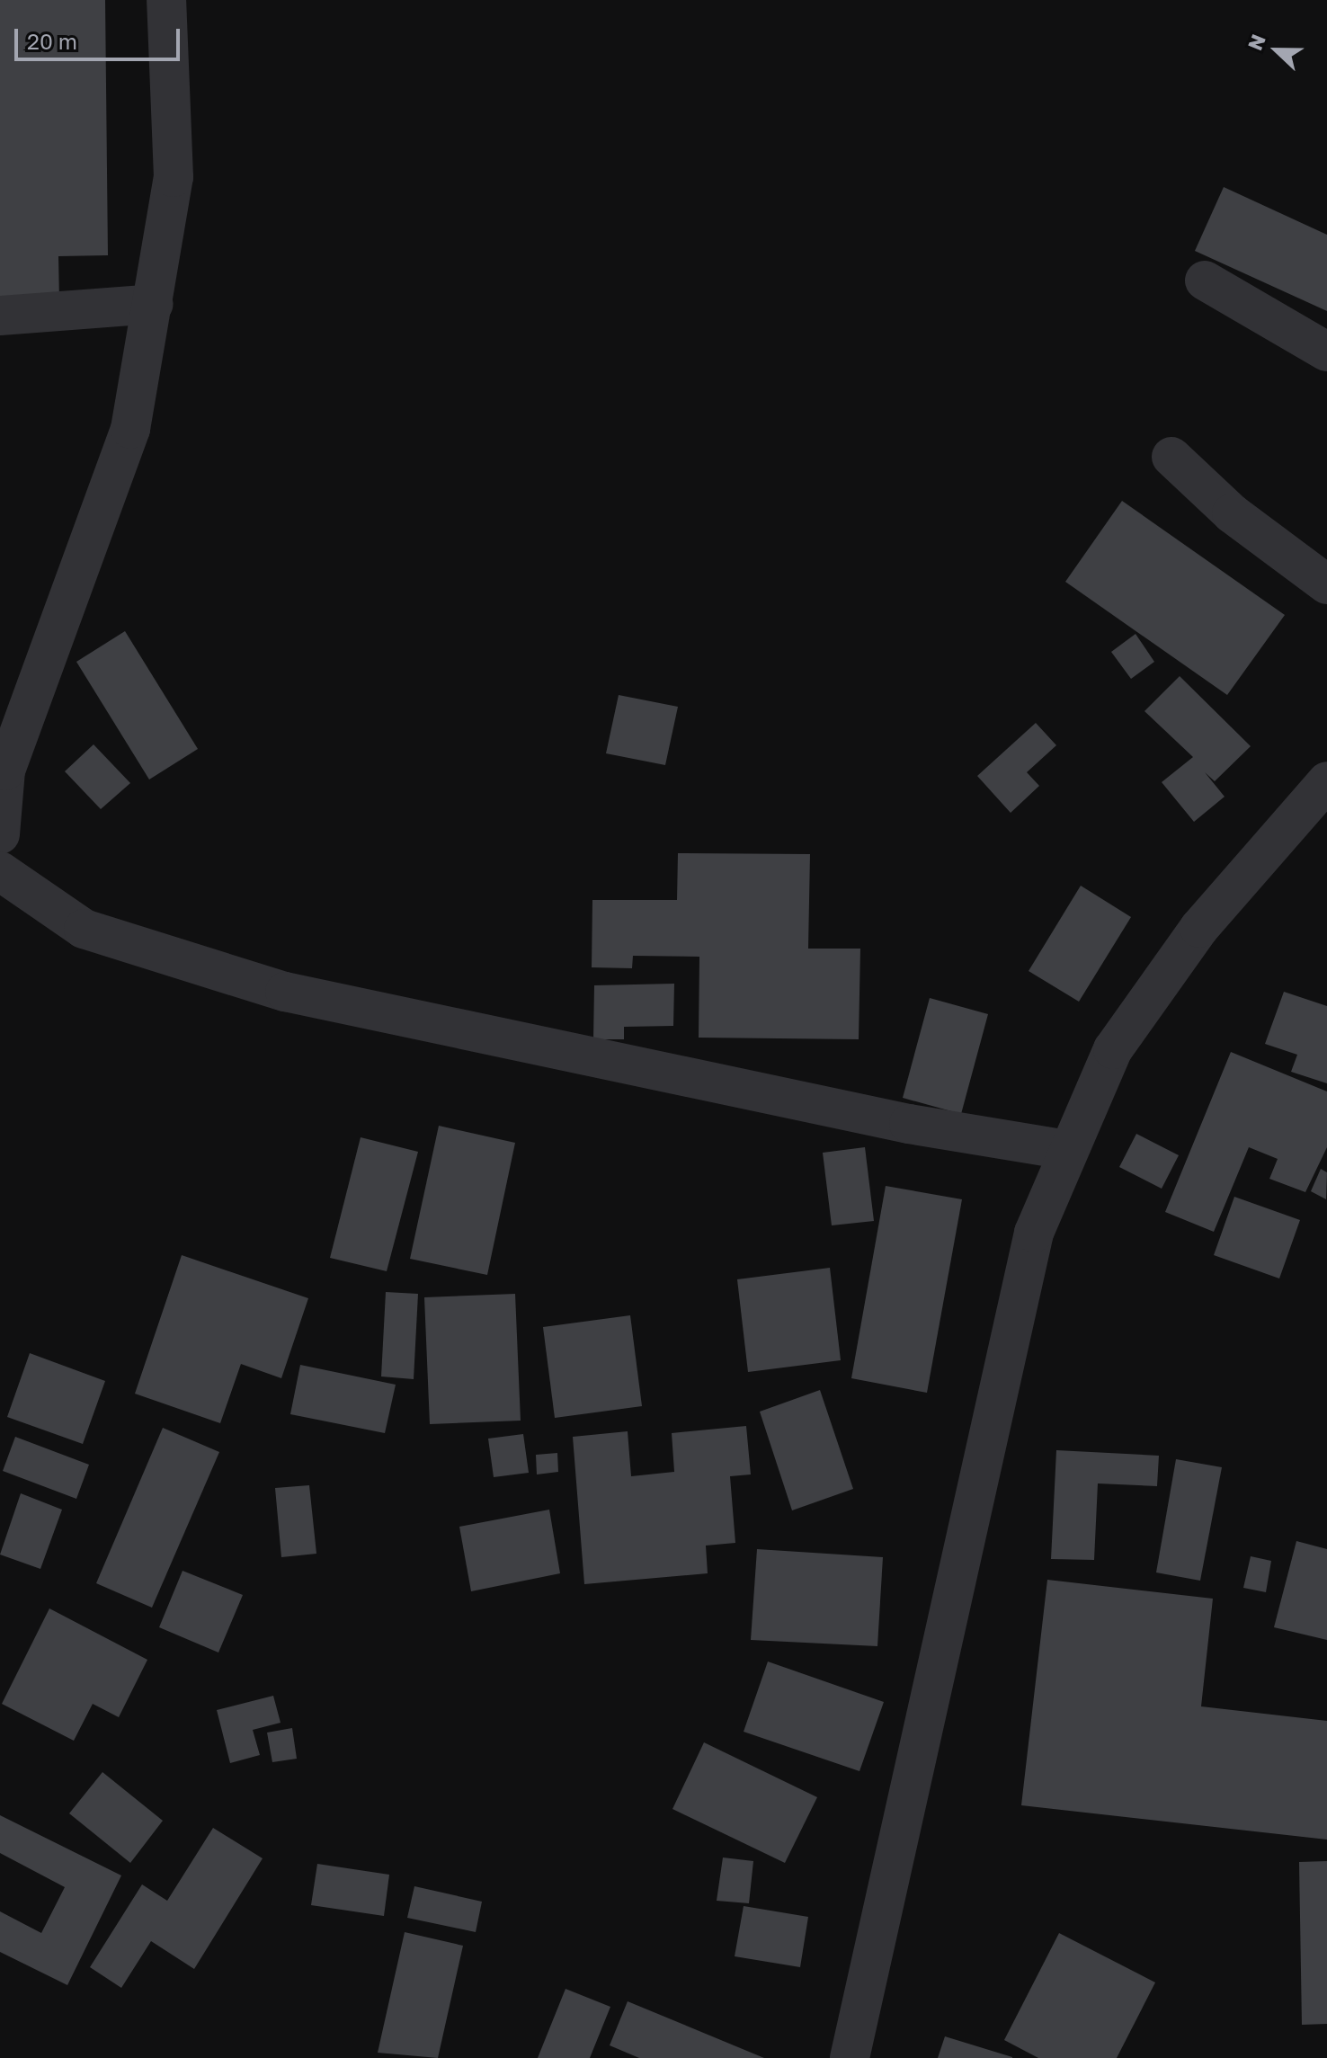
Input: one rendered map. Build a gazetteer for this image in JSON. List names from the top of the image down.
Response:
{
  "scale_bar": "20 m",
  "north": "left"
}
